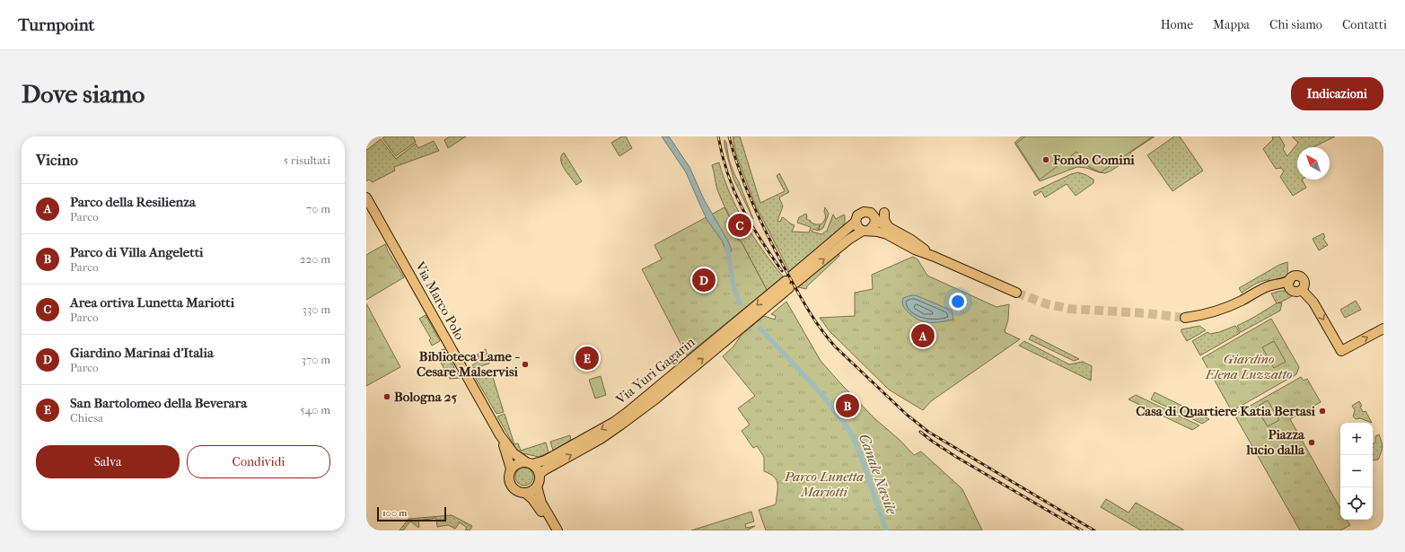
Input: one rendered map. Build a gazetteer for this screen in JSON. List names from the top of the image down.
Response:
{
  "streets": {
    "main road": ["Via Marco Polo", "Via Yuri Gagarin"]
  },
  "crossings": [
    ["Via Marco Polo", "Via Yuri Gagarin"]
  ],
  "water": ["Canale Navile"],
  "parks": ["Giardino Elena Luzzatto", "Parco Lunetta Mariotti"],
  "places": [
    "Fondo Comini",
    "Biblioteca Lame - Cesare Malservisi",
    "Bologna 25",
    "Casa di Quartiere Katia Bertasi",
    "Piazza lucio dalla"
  ],
  "scale_bar": "100 m",
  "north": "top left",
  "page": {
    "header": "Turnpoint",
    "nav": [
      "Home",
      "Mappa",
      "Chi siamo",
      "Contatti"
    ],
    "buttons": [
      "Indicazioni",
      ["Salva", "Condividi"]
    ],
    "title": "Dove siamo",
    "heading": ["Vicino", "5 risultati"],
    "list": [
      {
        "mark": "A",
        "name": "Parco della Resilienza",
        "note": "Parco",
        "value": "70 m"
      },
      {
        "mark": "B",
        "name": "Parco di Villa Angeletti",
        "note": "Parco",
        "value": "220 m"
      },
      {
        "mark": "C",
        "name": "Area ortiva Lunetta Mariotti",
        "note": "Parco",
        "value": "330 m"
      },
      {
        "mark": "D",
        "name": "Giardino Marinai d'Italia",
        "note": "Parco",
        "value": "370 m"
      },
      {
        "mark": "E",
        "name": "San Bartolomeo della Beverara",
        "note": "Chiesa",
        "value": "540 m"
      }
    ],
    "pins": [
      "C",
      "D",
      "A",
      "E",
      "B"
    ],
    "map_buttons": ["+", "−"],
    "scale": "100 m"
  }
}
